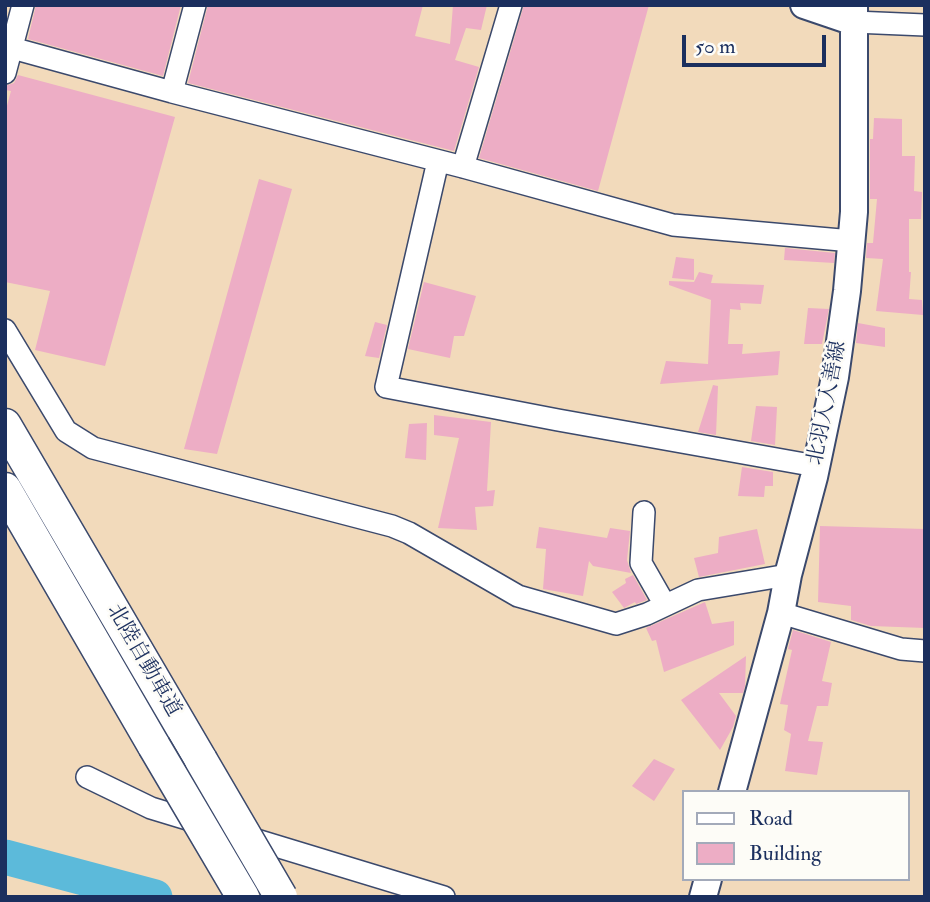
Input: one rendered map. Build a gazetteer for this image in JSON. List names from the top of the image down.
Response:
{
  "streets": {
    "highway": ["北陸自動車道"],
    "main road": ["北羽入入善線"]
  },
  "legend": ["Road", "Building"],
  "scale_bar": "50 m"
}
